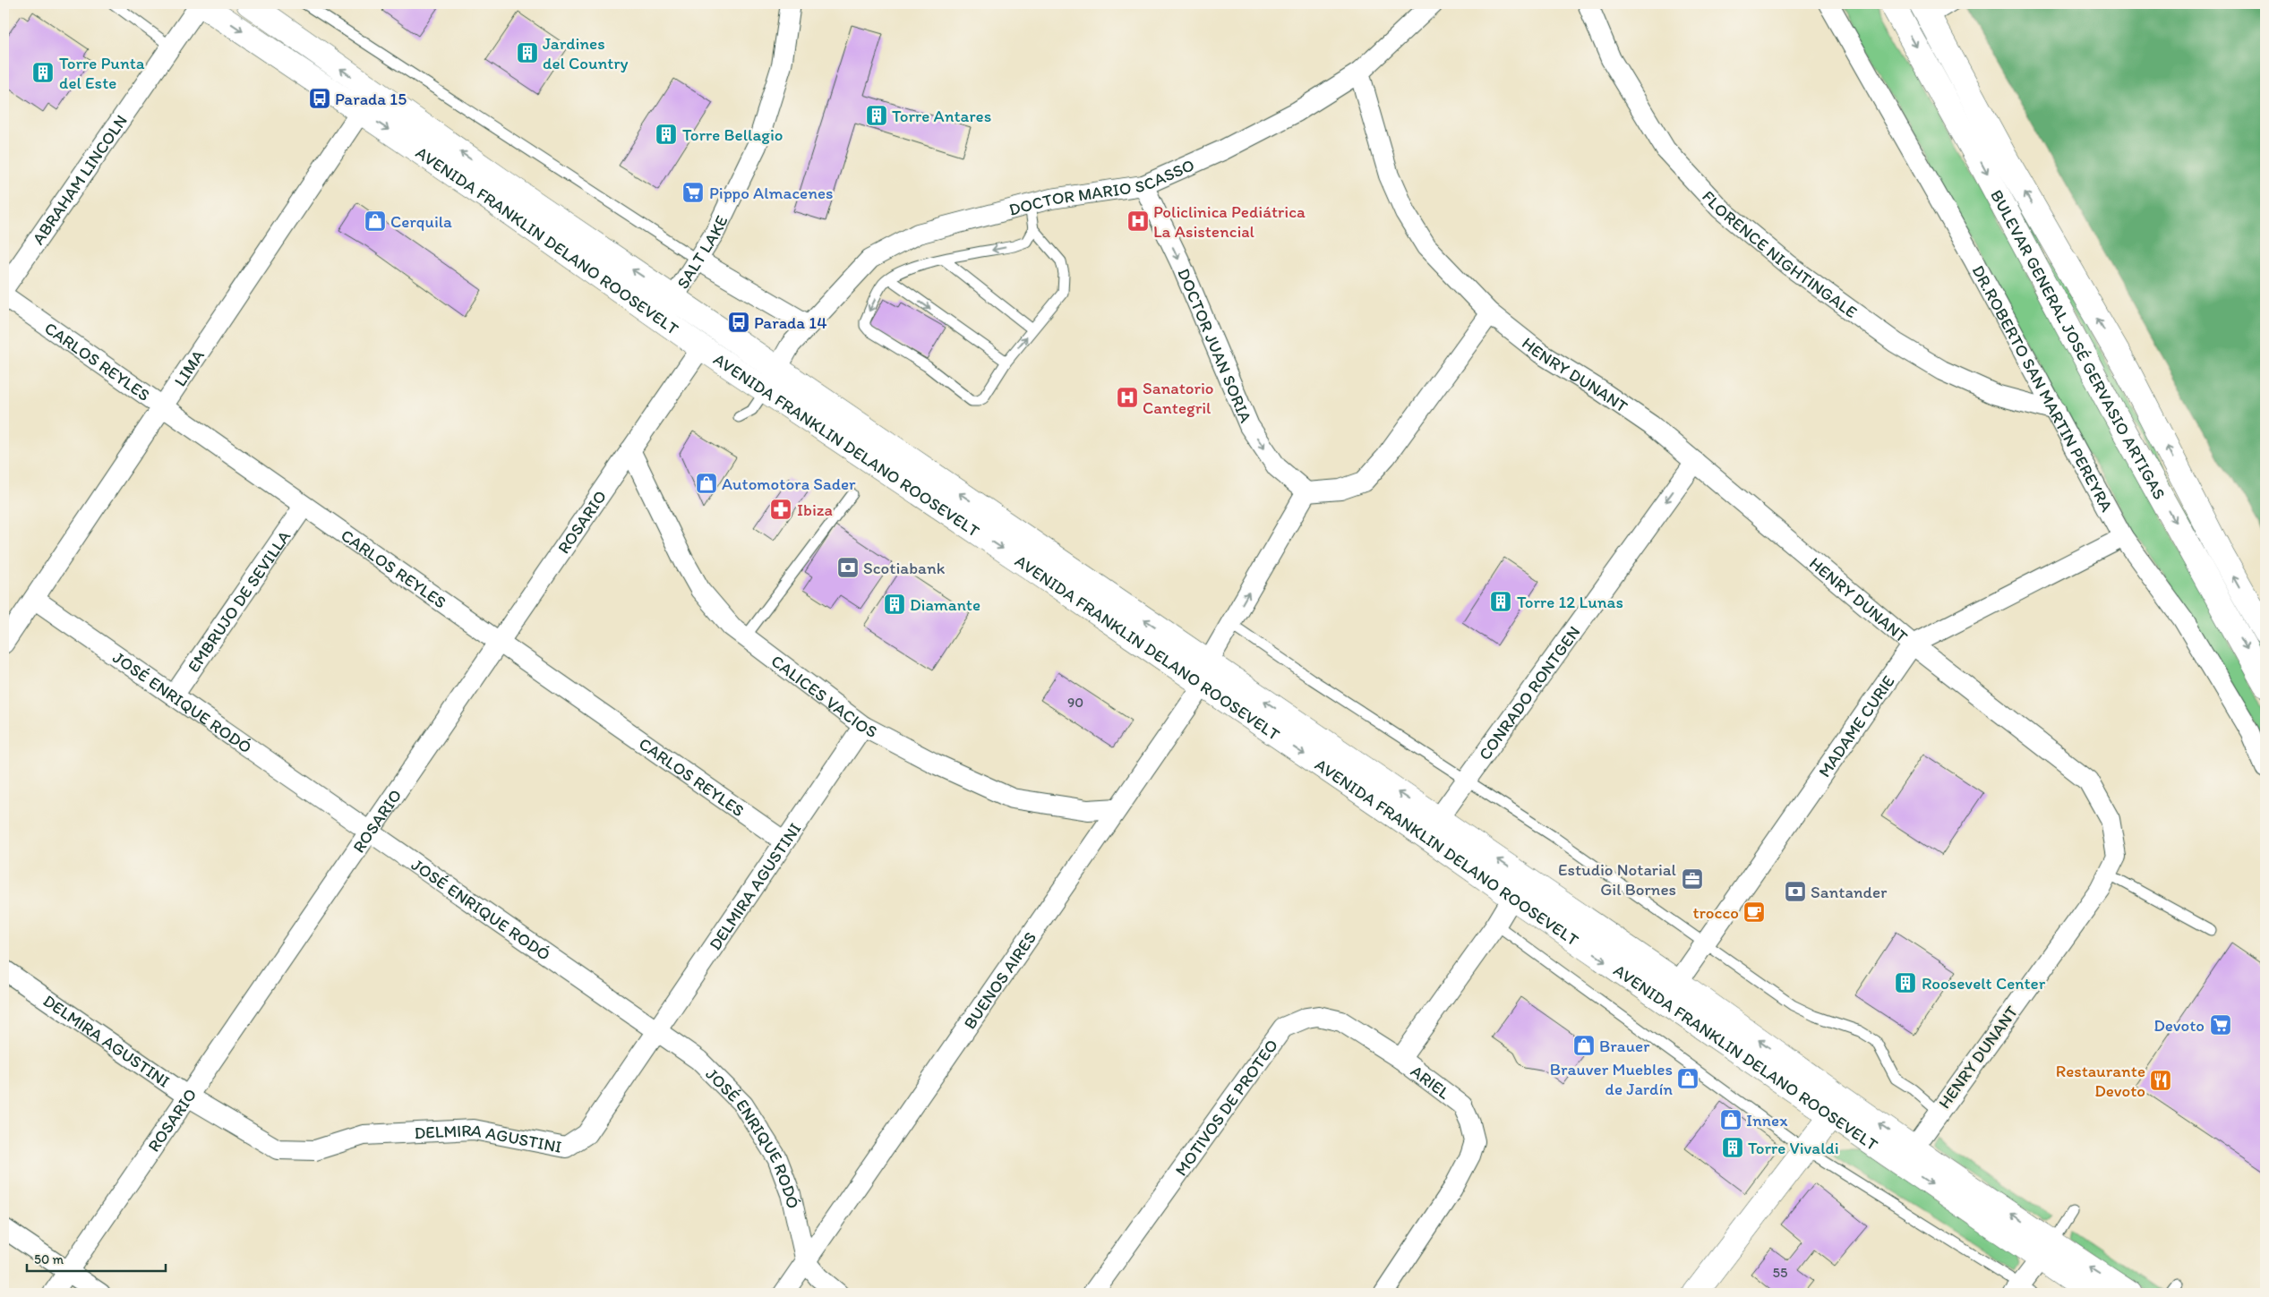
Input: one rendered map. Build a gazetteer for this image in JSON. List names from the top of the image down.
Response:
{
  "streets": {
    "main road": ["AVENIDA FRANKLIN DELANO ROOSEVELT", "BULEVAR GENERAL JOSÉ GERVASIO ARTIGAS"],
    "street": [
      "ABRAHAM LINCOLN",
      "DOCTOR MARIO SCASSO",
      "SALT LAKE",
      "FLORENCE NIGHTINGALE",
      "DOCTOR JUAN SORIA",
      "CARLOS REYLES",
      "LIMA",
      "HENRY DUNANT",
      "DR.ROBERTO SAN MARTIN PEREYRA",
      "ROSARIO",
      "EMBRUJO DE SEVILLA",
      "CONRADO RONTGEN",
      "CALICES VACIOS",
      "JOSÉ ENRIQUE RODÓ",
      "MADAME CURIE",
      "DELMIRA AGUSTINI",
      "BUENOS AIRES",
      "ARIEL",
      "MOTIVOS DE PROTEO"
    ]
  },
  "crossings": [
    ["ABRAHAM LINCOLN", "AVENIDA FRANKLIN DELANO ROOSEVELT"],
    ["DOCTOR MARIO SCASSO", "AVENIDA FRANKLIN DELANO ROOSEVELT"],
    ["DOCTOR MARIO SCASSO", "DOCTOR JUAN SORIA"],
    ["DOCTOR MARIO SCASSO", "HENRY DUNANT"],
    ["AVENIDA FRANKLIN DELANO ROOSEVELT", "SALT LAKE"],
    ["AVENIDA FRANKLIN DELANO ROOSEVELT", "LIMA"],
    ["AVENIDA FRANKLIN DELANO ROOSEVELT", "HENRY DUNANT"],
    ["AVENIDA FRANKLIN DELANO ROOSEVELT", "ROSARIO"],
    ["AVENIDA FRANKLIN DELANO ROOSEVELT", "CONRADO RONTGEN"],
    ["AVENIDA FRANKLIN DELANO ROOSEVELT", "MADAME CURIE"],
    ["AVENIDA FRANKLIN DELANO ROOSEVELT", "BUENOS AIRES"],
    ["AVENIDA FRANKLIN DELANO ROOSEVELT", "ARIEL"],
    ["FLORENCE NIGHTINGALE", "DR.ROBERTO SAN MARTIN PEREYRA"],
    ["DOCTOR JUAN SORIA", "BUENOS AIRES"],
    ["CARLOS REYLES", "LIMA"],
    ["CARLOS REYLES", "ROSARIO"],
    ["CARLOS REYLES", "EMBRUJO DE SEVILLA"],
    ["CARLOS REYLES", "DELMIRA AGUSTINI"],
    ["LIMA", "JOSÉ ENRIQUE RODÓ"],
    ["HENRY DUNANT", "CONRADO RONTGEN"],
    ["HENRY DUNANT", "MADAME CURIE"],
    ["DR.ROBERTO SAN MARTIN PEREYRA", "MADAME CURIE"],
    ["ROSARIO", "CALICES VACIOS"],
    ["ROSARIO", "JOSÉ ENRIQUE RODÓ"],
    ["ROSARIO", "DELMIRA AGUSTINI"],
    ["EMBRUJO DE SEVILLA", "JOSÉ ENRIQUE RODÓ"],
    ["CALICES VACIOS", "DELMIRA AGUSTINI"],
    ["CALICES VACIOS", "BUENOS AIRES"],
    ["JOSÉ ENRIQUE RODÓ", "DELMIRA AGUSTINI"],
    ["JOSÉ ENRIQUE RODÓ", "BUENOS AIRES"],
    ["ARIEL", "MOTIVOS DE PROTEO"]
  ],
  "one_way": ["DOCTOR JUAN SORIA", "CONRADO RONTGEN"],
  "places": {
    "building": [
      "Jardines del Country",
      "Torre Punta del Este",
      "Torre Antares",
      "Torre Bellagio",
      "Torre 12 Lunas",
      "Diamante",
      "Roosevelt Center",
      "Torre Vivaldi"
    ],
    "bus stop": ["Parada 15", "Parada 14"],
    "supermarket": ["Pippo Almacenes", "Devoto"],
    "shop": [
      "Cerquila",
      "Automotora Sader",
      "Brauer",
      "Brauver Muebles de Jardín",
      "Innex"
    ],
    "hospital": ["Policlinica Pediátrica La Asistencial", "Sanatorio Cantegril"],
    "pharmacy": ["Ibiza"],
    "bank": ["Scotiabank", "Santander"],
    "office": ["Estudio Notarial Gil Bornes"],
    "cafe": ["trocco"],
    "restaurant": ["Restaurante Devoto"]
  },
  "house_numbers": ["90", "55"],
  "scale_bar": "50 m"
}
